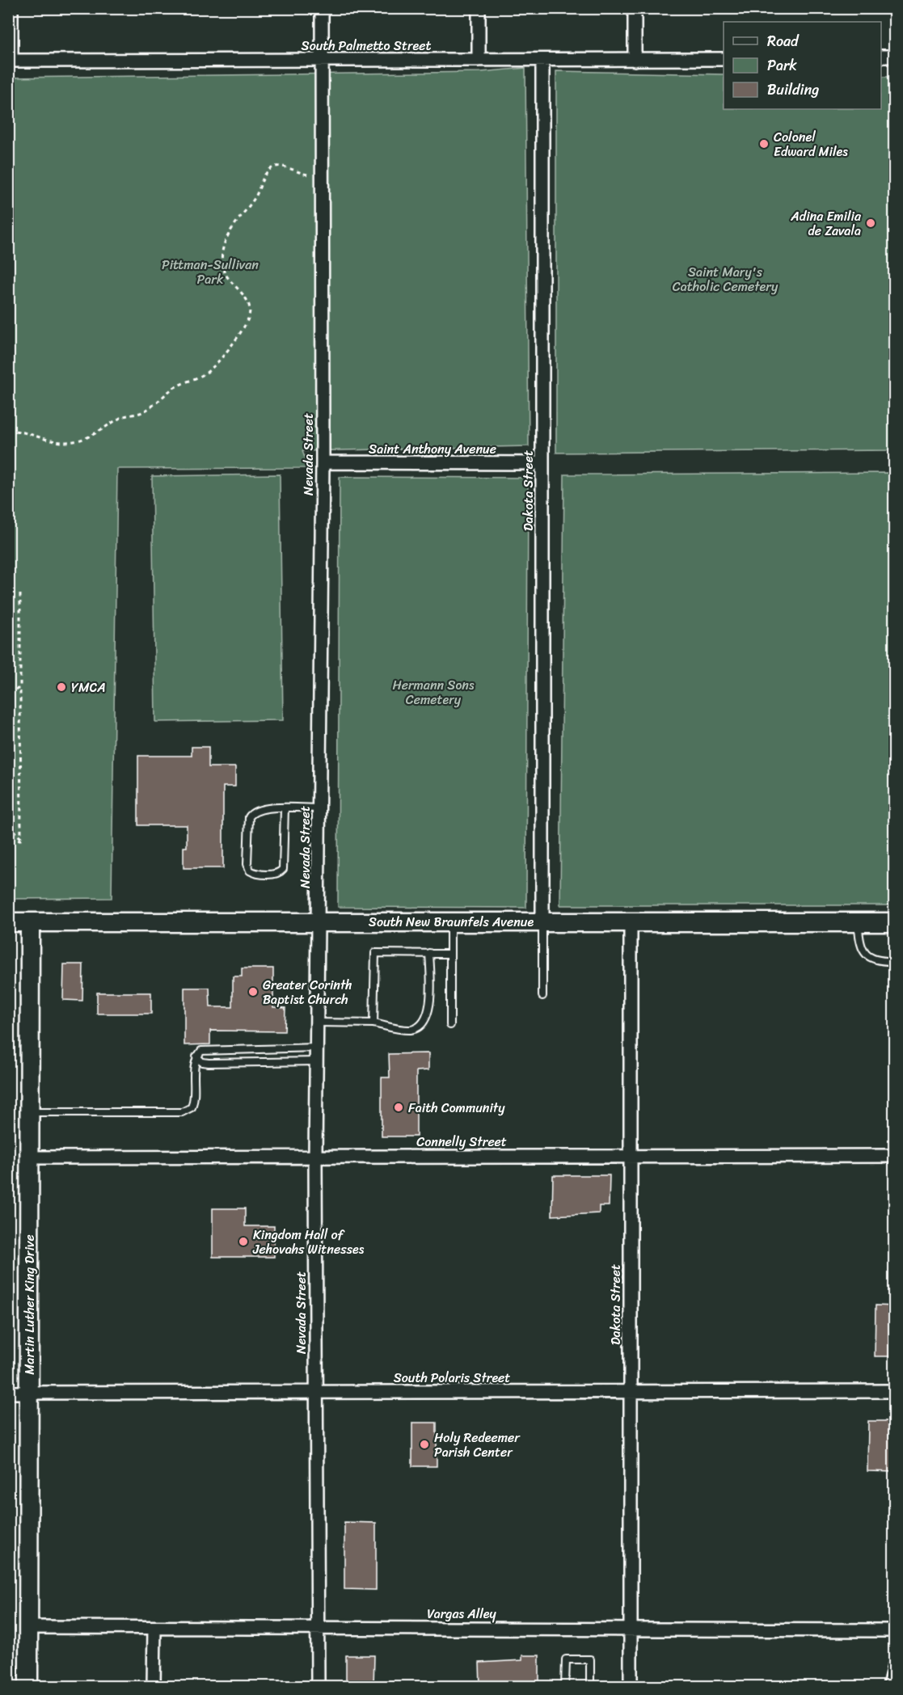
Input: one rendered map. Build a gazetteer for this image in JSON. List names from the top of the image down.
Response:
{
  "streets": {
    "main road": ["South New Braunfels Avenue", "Martin Luther King Drive"],
    "street": [
      "South Palmetto Street",
      "Saint Anthony Avenue",
      "Nevada Street",
      "Dakota Street",
      "Connelly Street",
      "South Polaris Street",
      "Vargas Alley"
    ]
  },
  "crossings": [
    ["South Palmetto Street", "Nevada Street"],
    ["South Palmetto Street", "Dakota Street"],
    ["Saint Anthony Avenue", "Nevada Street"],
    ["Saint Anthony Avenue", "Dakota Street"],
    ["Nevada Street", "South New Braunfels Avenue"],
    ["Nevada Street", "Connelly Street"],
    ["Nevada Street", "South Polaris Street"],
    ["Nevada Street", "Vargas Alley"],
    ["Dakota Street", "South New Braunfels Avenue"],
    ["Dakota Street", "Connelly Street"],
    ["Dakota Street", "South Polaris Street"],
    ["Dakota Street", "Vargas Alley"],
    ["South New Braunfels Avenue", "Martin Luther King Drive"],
    ["Connelly Street", "Martin Luther King Drive"],
    ["Martin Luther King Drive", "South Polaris Street"],
    ["Martin Luther King Drive", "Vargas Alley"]
  ],
  "parks": ["Pittman-Sullivan Park", "Saint Mary's Catholic Cemetery", "Hermann Sons Cemetery"],
  "places": [
    "Colonel Edward Miles",
    "Adina Emilia de Zavala",
    "YMCA",
    "Greater Corinth Baptist Church",
    "Faith Community",
    "Kingdom Hall of Jehovahs Witnesses",
    "Holy Redeemer Parish Center"
  ],
  "legend": ["Road", "Park", "Building"]
}
